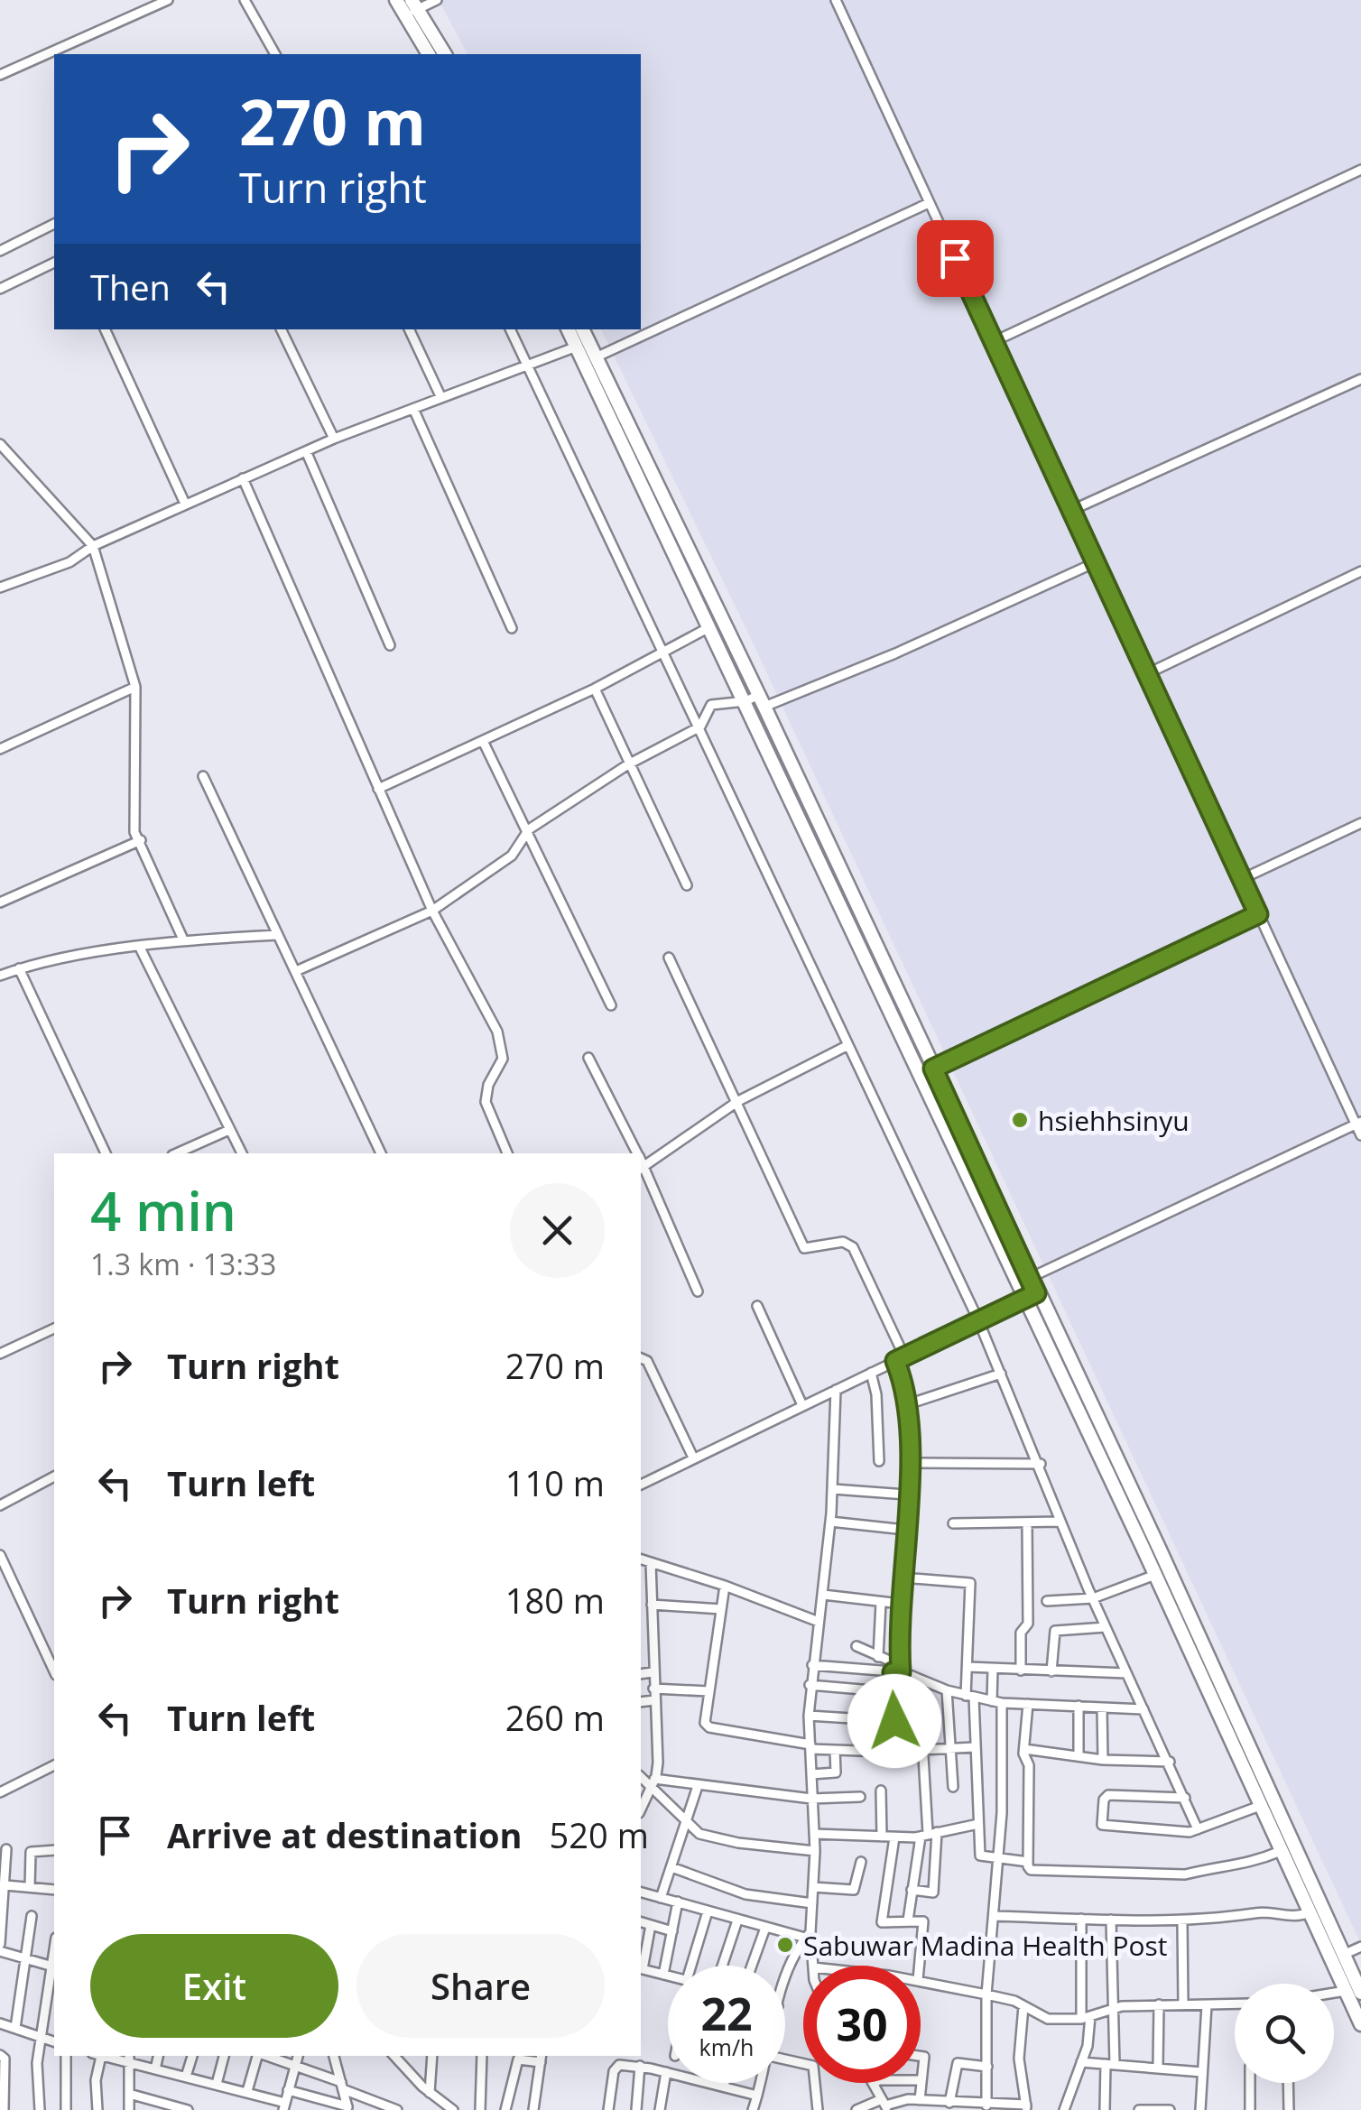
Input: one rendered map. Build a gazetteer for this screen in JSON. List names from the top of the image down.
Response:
{
  "places": ["hsiehhsinyu", "Sabuwar Madina Health Post"],
  "page": {
    "turn": ["270 m", "Turn right"],
    "then": "Then",
    "heading": ["4 min", "1.3 km · 13:33"],
    "list": [
      {
        "name": "Turn right",
        "value": "270 m"
      },
      {
        "name": "Turn left",
        "value": "110 m"
      },
      {
        "name": "Turn right",
        "value": "180 m"
      },
      {
        "name": "Turn left",
        "value": "260 m"
      },
      {
        "name": "Arrive at destination",
        "value": "520 m"
      }
    ],
    "buttons": ["Exit", "Share"],
    "speed": "22 km/h",
    "limit": "30"
  }
}
